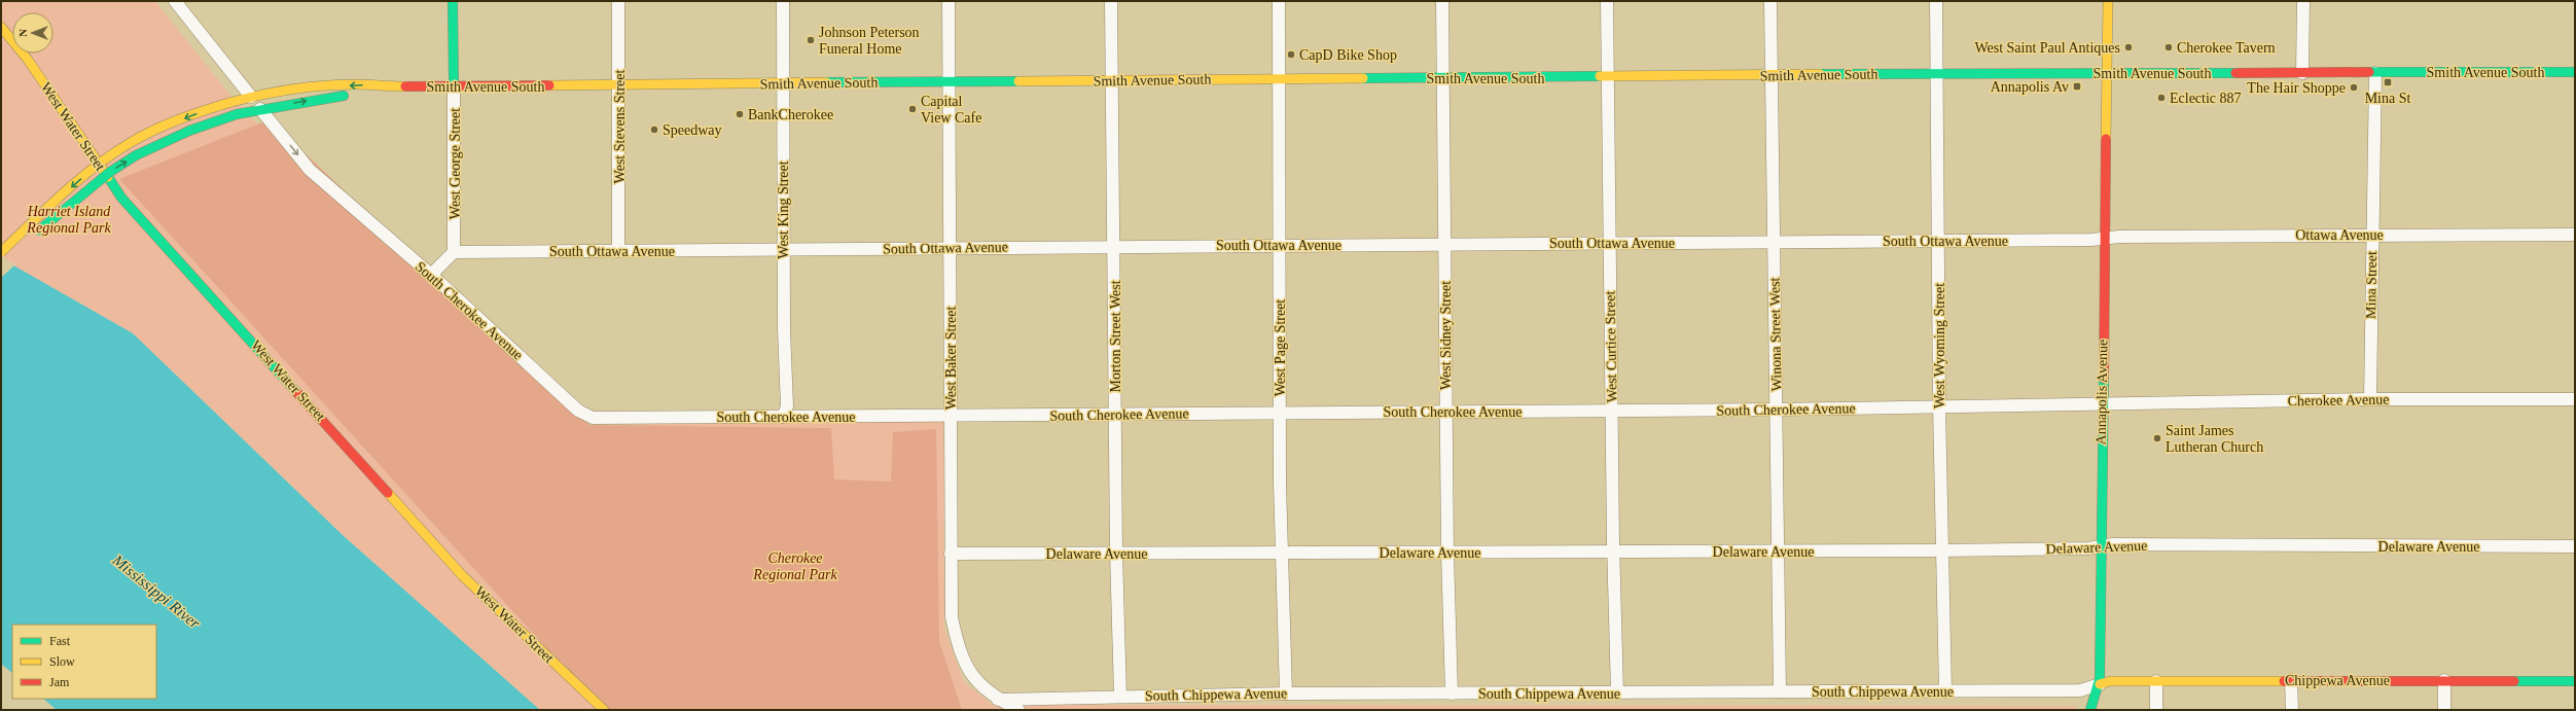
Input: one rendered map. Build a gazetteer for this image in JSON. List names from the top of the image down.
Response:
{
  "streets": {
    "main road": [
      "Smith Avenue South",
      "West Water Street",
      "West George Street",
      "Annapolis Avenue",
      "Chippewa Avenue"
    ],
    "street": [
      "West Stevens Street",
      "West King Street",
      "Ottawa Avenue",
      "South Ottawa Avenue",
      "Mina Street",
      "South Cherokee Avenue",
      "Winona Street West",
      "West Sidney Street",
      "Morton Street West",
      "West Wyoming Street",
      "West Curtice Street",
      "West Page Street",
      "West Baker Street",
      "Cherokee Avenue",
      "Delaware Avenue",
      "South Chippewa Avenue"
    ]
  },
  "crossings": [
    ["Smith Avenue South", "West Stevens Street"],
    ["Smith Avenue South", "West George Street"],
    ["Smith Avenue South", "West King Street"],
    ["Smith Avenue South", "Mina Street"],
    ["Smith Avenue South", "South Cherokee Avenue"],
    ["Smith Avenue South", "Winona Street West"],
    ["Smith Avenue South", "West Sidney Street"],
    ["Smith Avenue South", "Morton Street West"],
    ["Smith Avenue South", "West Wyoming Street"],
    ["Smith Avenue South", "West Curtice Street"],
    ["Smith Avenue South", "West Page Street"],
    ["Smith Avenue South", "West Baker Street"],
    ["Smith Avenue South", "Annapolis Avenue"],
    ["West Stevens Street", "South Ottawa Avenue"],
    ["West George Street", "South Ottawa Avenue"],
    ["West King Street", "South Ottawa Avenue"],
    ["West King Street", "South Cherokee Avenue"],
    ["Ottawa Avenue", "South Ottawa Avenue"],
    ["Ottawa Avenue", "Mina Street"],
    ["Ottawa Avenue", "Annapolis Avenue"],
    ["South Ottawa Avenue", "Winona Street West"],
    ["South Ottawa Avenue", "West Sidney Street"],
    ["South Ottawa Avenue", "Morton Street West"],
    ["South Ottawa Avenue", "West Wyoming Street"],
    ["South Ottawa Avenue", "West Curtice Street"],
    ["South Ottawa Avenue", "West Page Street"],
    ["South Ottawa Avenue", "West Baker Street"],
    ["South Ottawa Avenue", "Annapolis Avenue"],
    ["Mina Street", "Cherokee Avenue"],
    ["South Cherokee Avenue", "Winona Street West"],
    ["South Cherokee Avenue", "West Sidney Street"],
    ["South Cherokee Avenue", "Morton Street West"],
    ["South Cherokee Avenue", "West Wyoming Street"],
    ["South Cherokee Avenue", "West Curtice Street"],
    ["South Cherokee Avenue", "West Page Street"],
    ["South Cherokee Avenue", "West Baker Street"],
    ["South Cherokee Avenue", "Annapolis Avenue"],
    ["South Cherokee Avenue", "Cherokee Avenue"],
    ["Winona Street West", "Delaware Avenue"],
    ["Winona Street West", "South Chippewa Avenue"],
    ["West Sidney Street", "Delaware Avenue"],
    ["West Sidney Street", "South Chippewa Avenue"],
    ["Morton Street West", "Delaware Avenue"],
    ["Morton Street West", "South Chippewa Avenue"],
    ["West Wyoming Street", "Delaware Avenue"],
    ["West Wyoming Street", "South Chippewa Avenue"],
    ["West Curtice Street", "Delaware Avenue"],
    ["West Curtice Street", "South Chippewa Avenue"],
    ["West Page Street", "Delaware Avenue"],
    ["West Page Street", "South Chippewa Avenue"],
    ["West Baker Street", "Delaware Avenue"],
    ["West Baker Street", "South Chippewa Avenue"],
    ["Annapolis Avenue", "Cherokee Avenue"],
    ["Annapolis Avenue", "Delaware Avenue"],
    ["Annapolis Avenue", "Chippewa Avenue"],
    ["Annapolis Avenue", "South Chippewa Avenue"],
    ["Chippewa Avenue", "South Chippewa Avenue"]
  ],
  "water": ["Mississippi River"],
  "parks": ["Harriet Island Regional Park", "Cherokee Regional Park"],
  "places": {
    "other": [
      "Johnson Peterson Funeral Home",
      "West Saint Paul Antiques",
      "Cherokee Tavern",
      "CapD Bike Shop",
      "The Hair Shoppe",
      "Eclectic 887",
      "Capital View Cafe",
      "BankCherokee",
      "Speedway",
      "Saint James Lutheran Church"
    ],
    "transit": ["Mina St", "Annapolis Av"]
  },
  "legend": ["Fast", "Slow", "Jam"],
  "north": "left"
}
